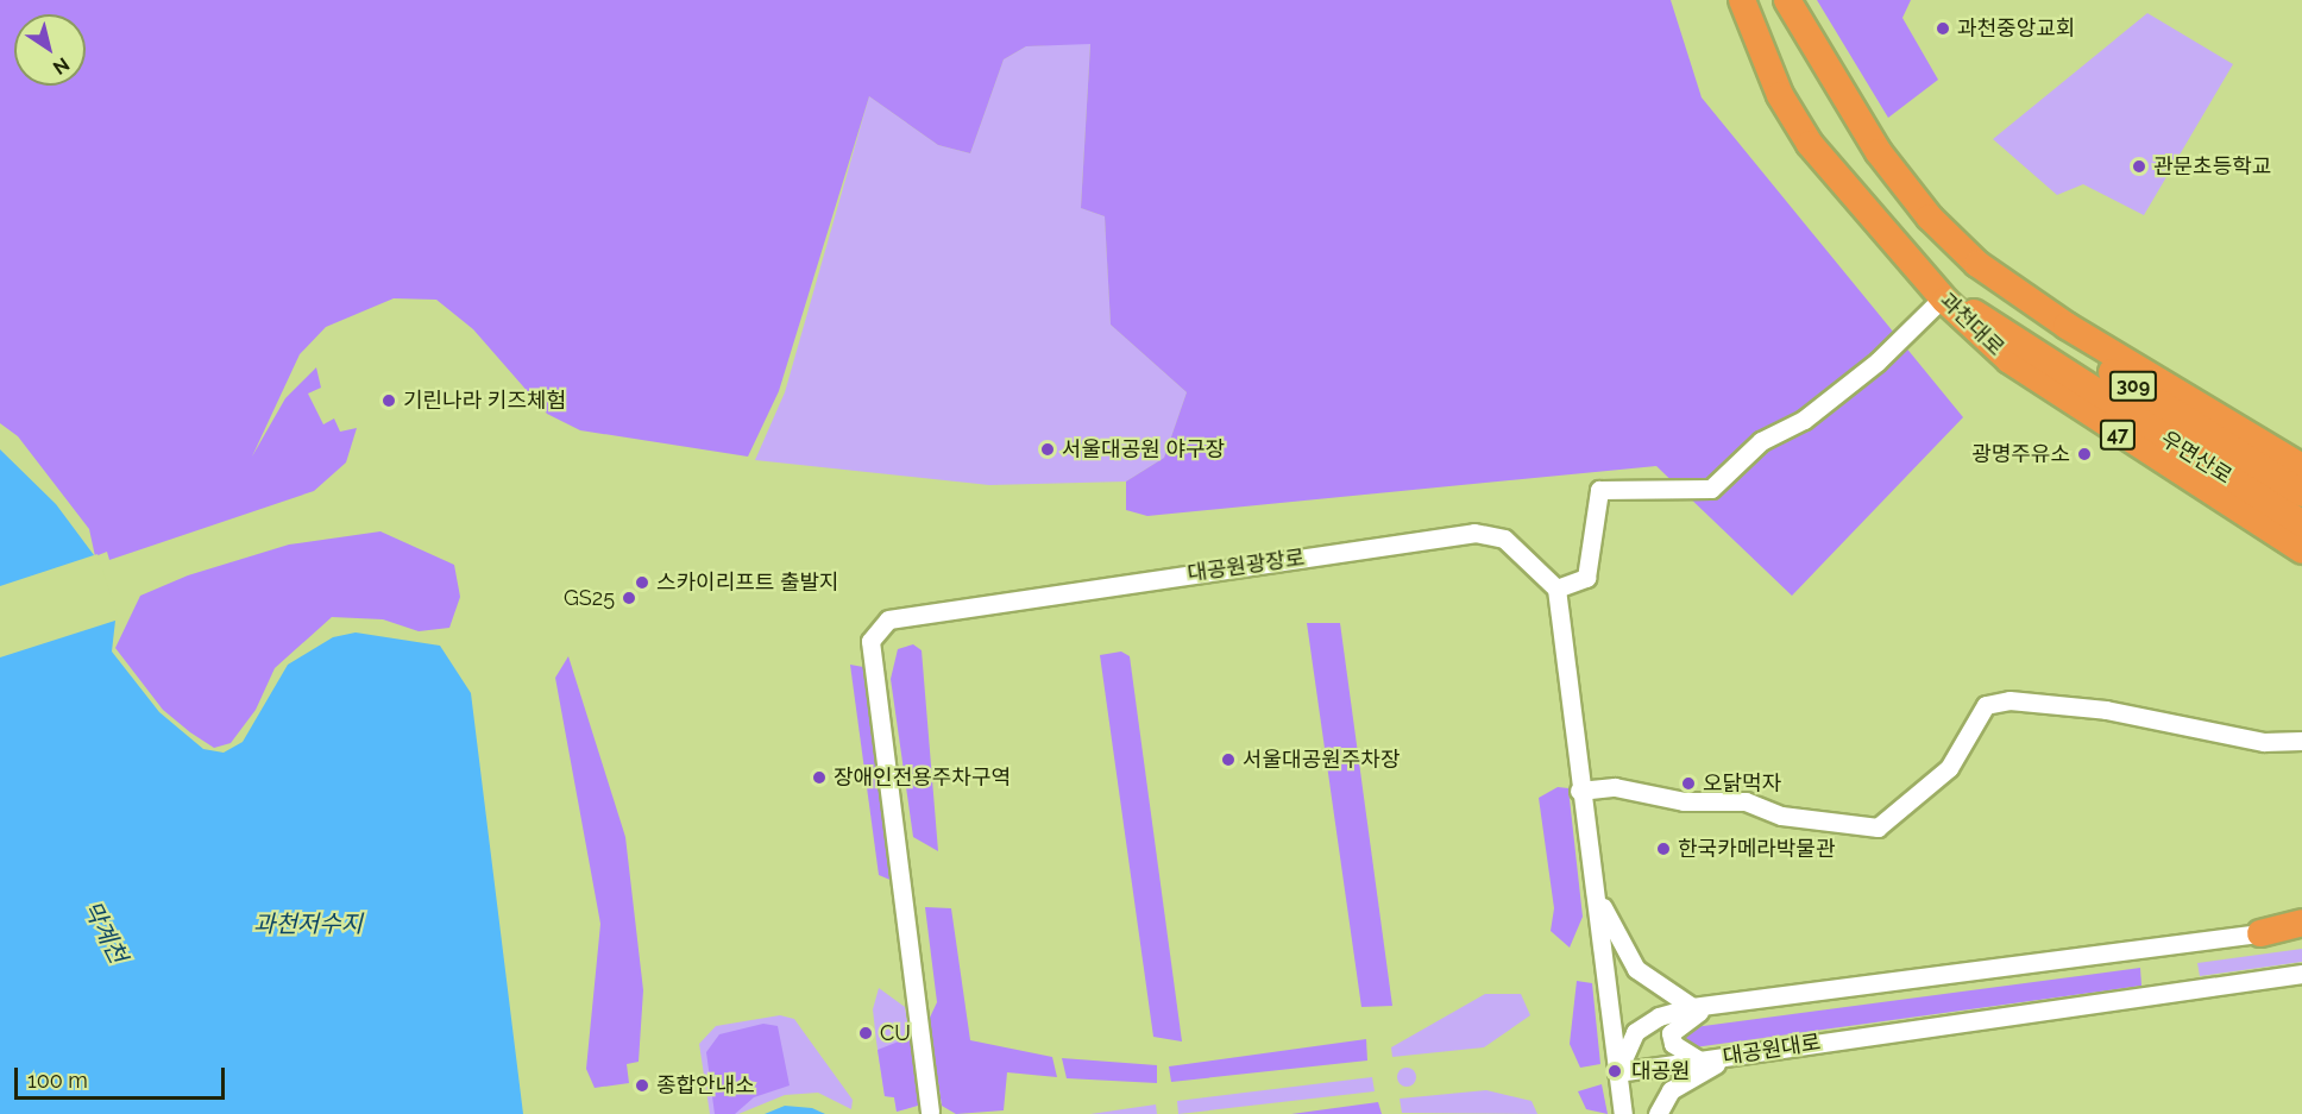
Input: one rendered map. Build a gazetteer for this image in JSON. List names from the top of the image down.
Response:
{
  "streets": {
    "highway": [
      "과천대로",
      "309",
      "47",
      "우면산로"
    ],
    "street": ["대공원광장로", "대공원대로"]
  },
  "crossings": [
    ["과천대로", "우면산로"]
  ],
  "water": ["과천저수지", "막계천"],
  "places": [
    "과천중앙교회",
    "관문초등학교",
    "기린나라 키즈체험",
    "서울대공원 야구장",
    "광명주유소",
    "스카이리프트 출발지",
    "GS25",
    "서울대공원주차장",
    "장애인전용주차구역",
    "오닭먹자",
    "한국카메라박물관",
    "CU",
    "대공원",
    "종합안내소"
  ],
  "scale_bar": "100 m",
  "north": "bottom right"
}
